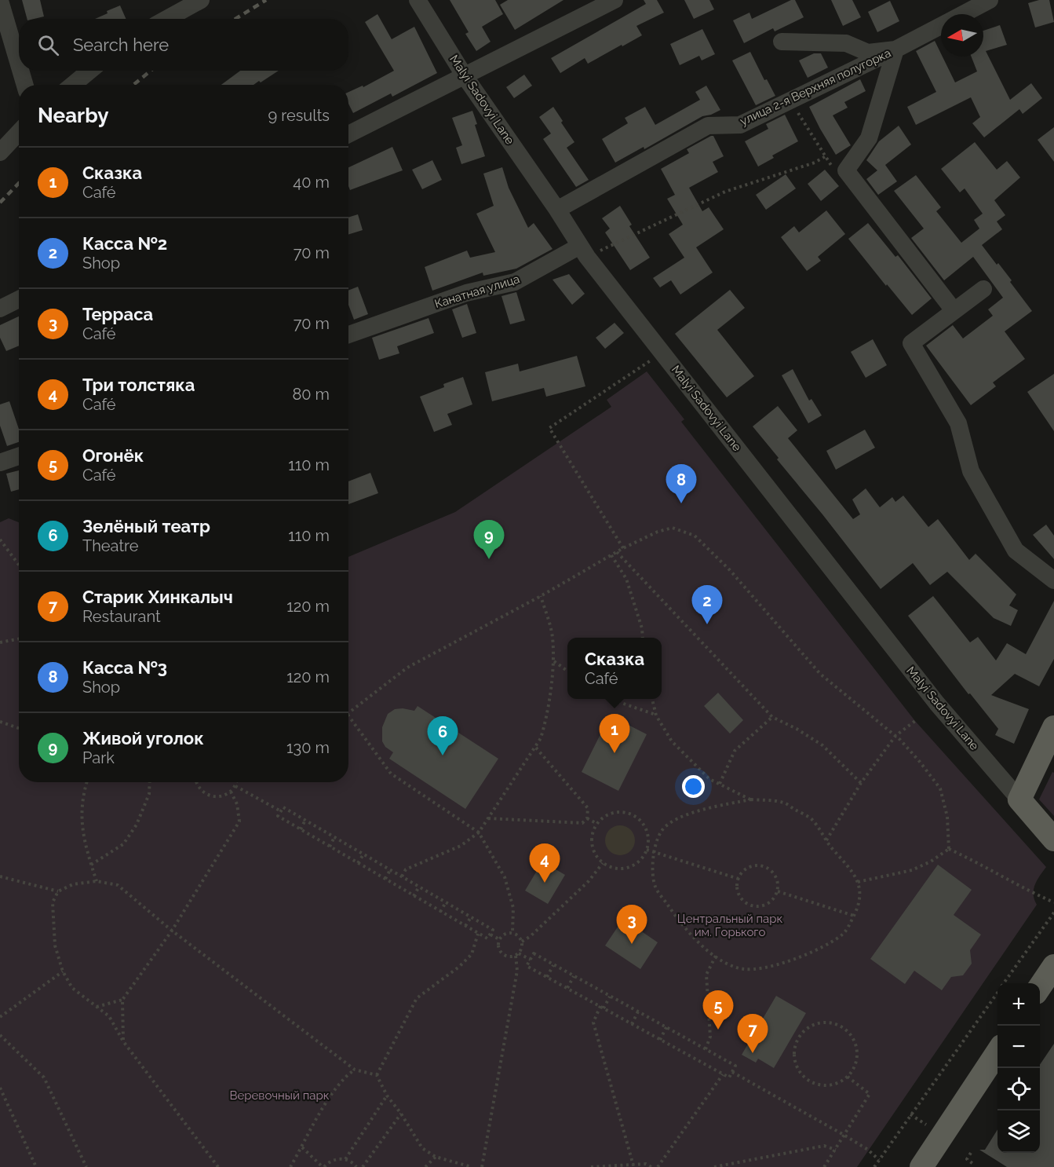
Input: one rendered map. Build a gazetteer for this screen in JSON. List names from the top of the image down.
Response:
{
  "streets": {
    "street": ["улица 2-я Верхняя полугорка", "Malyi Sadovyi Lane", "Канатная улица"]
  },
  "crossings": [
    ["улица 2-я Верхняя полугорка", "Malyi Sadovyi Lane"],
    ["Malyi Sadovyi Lane", "Канатная улица"]
  ],
  "parks": ["Центральный парк им. Горького", "Веревочный парк"],
  "north": "left",
  "page": {
    "search": "Search here",
    "heading": ["Nearby", "9 results"],
    "list": [
      {
        "mark": "1",
        "name": "Сказка",
        "note": "Café",
        "value": "40 m"
      },
      {
        "mark": "2",
        "name": "Касса №2",
        "note": "Shop",
        "value": "70 m"
      },
      {
        "mark": "3",
        "name": "Терраса",
        "note": "Café",
        "value": "70 m"
      },
      {
        "mark": "4",
        "name": "Три толстяка",
        "note": "Café",
        "value": "80 m"
      },
      {
        "mark": "5",
        "name": "Огонёк",
        "note": "Café",
        "value": "110 m"
      },
      {
        "mark": "6",
        "name": "Зелёный театр",
        "note": "Theatre",
        "value": "110 m"
      },
      {
        "mark": "7",
        "name": "Старик Хинкалыч",
        "note": "Restaurant",
        "value": "120 m"
      },
      {
        "mark": "8",
        "name": "Касса №3",
        "note": "Shop",
        "value": "120 m"
      },
      {
        "mark": "9",
        "name": "Живой уголок",
        "note": "Park",
        "value": "130 m"
      }
    ],
    "pins": [
      "8",
      "9",
      "2",
      "1",
      "6",
      "4",
      "3",
      "5",
      "7"
    ],
    "popup": ["Сказка", "Café"],
    "map_buttons": ["+", "−"]
  }
}
